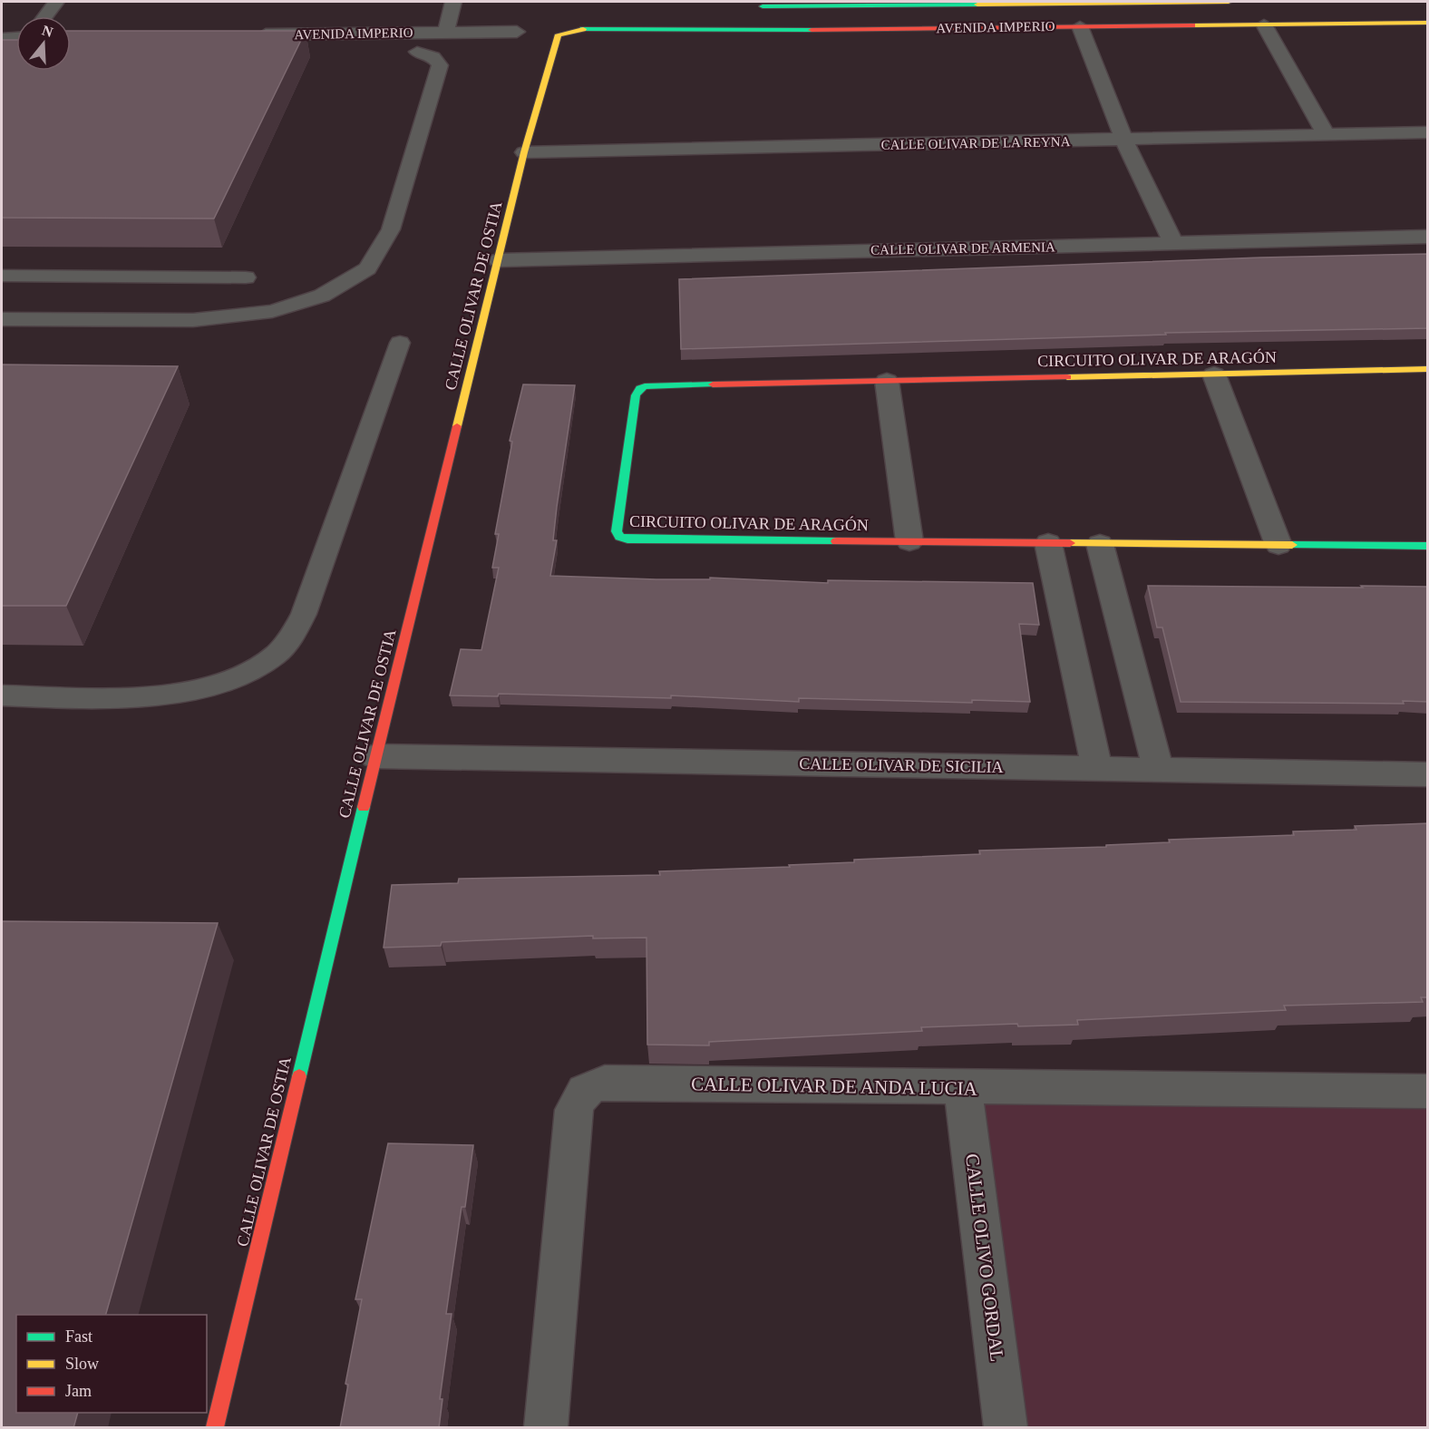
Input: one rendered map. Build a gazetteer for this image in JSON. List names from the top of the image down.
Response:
{
  "streets": {
    "street": [
      "AVENIDA IMPERIO",
      "CALLE OLIVAR DE LA REYNA",
      "CALLE OLIVAR DE ARMENIA",
      "CALLE OLIVAR DE OSTIA",
      "CIRCUITO OLIVAR DE ARAGÓN",
      "CALLE OLIVAR DE SICILIA",
      "CALLE OLIVAR DE ANDA LUCIA",
      "CALLE OLIVO GORDAL"
    ]
  },
  "crossings": [
    ["AVENIDA IMPERIO", "CALLE OLIVAR DE OSTIA"],
    ["CALLE OLIVAR DE LA REYNA", "CALLE OLIVAR DE OSTIA"],
    ["CALLE OLIVAR DE ARMENIA", "CALLE OLIVAR DE OSTIA"],
    ["CALLE OLIVAR DE OSTIA", "CALLE OLIVAR DE SICILIA"],
    ["CALLE OLIVAR DE ANDA LUCIA", "CALLE OLIVO GORDAL"]
  ],
  "legend": ["Fast", "Slow", "Jam"],
  "north": "top"
}
